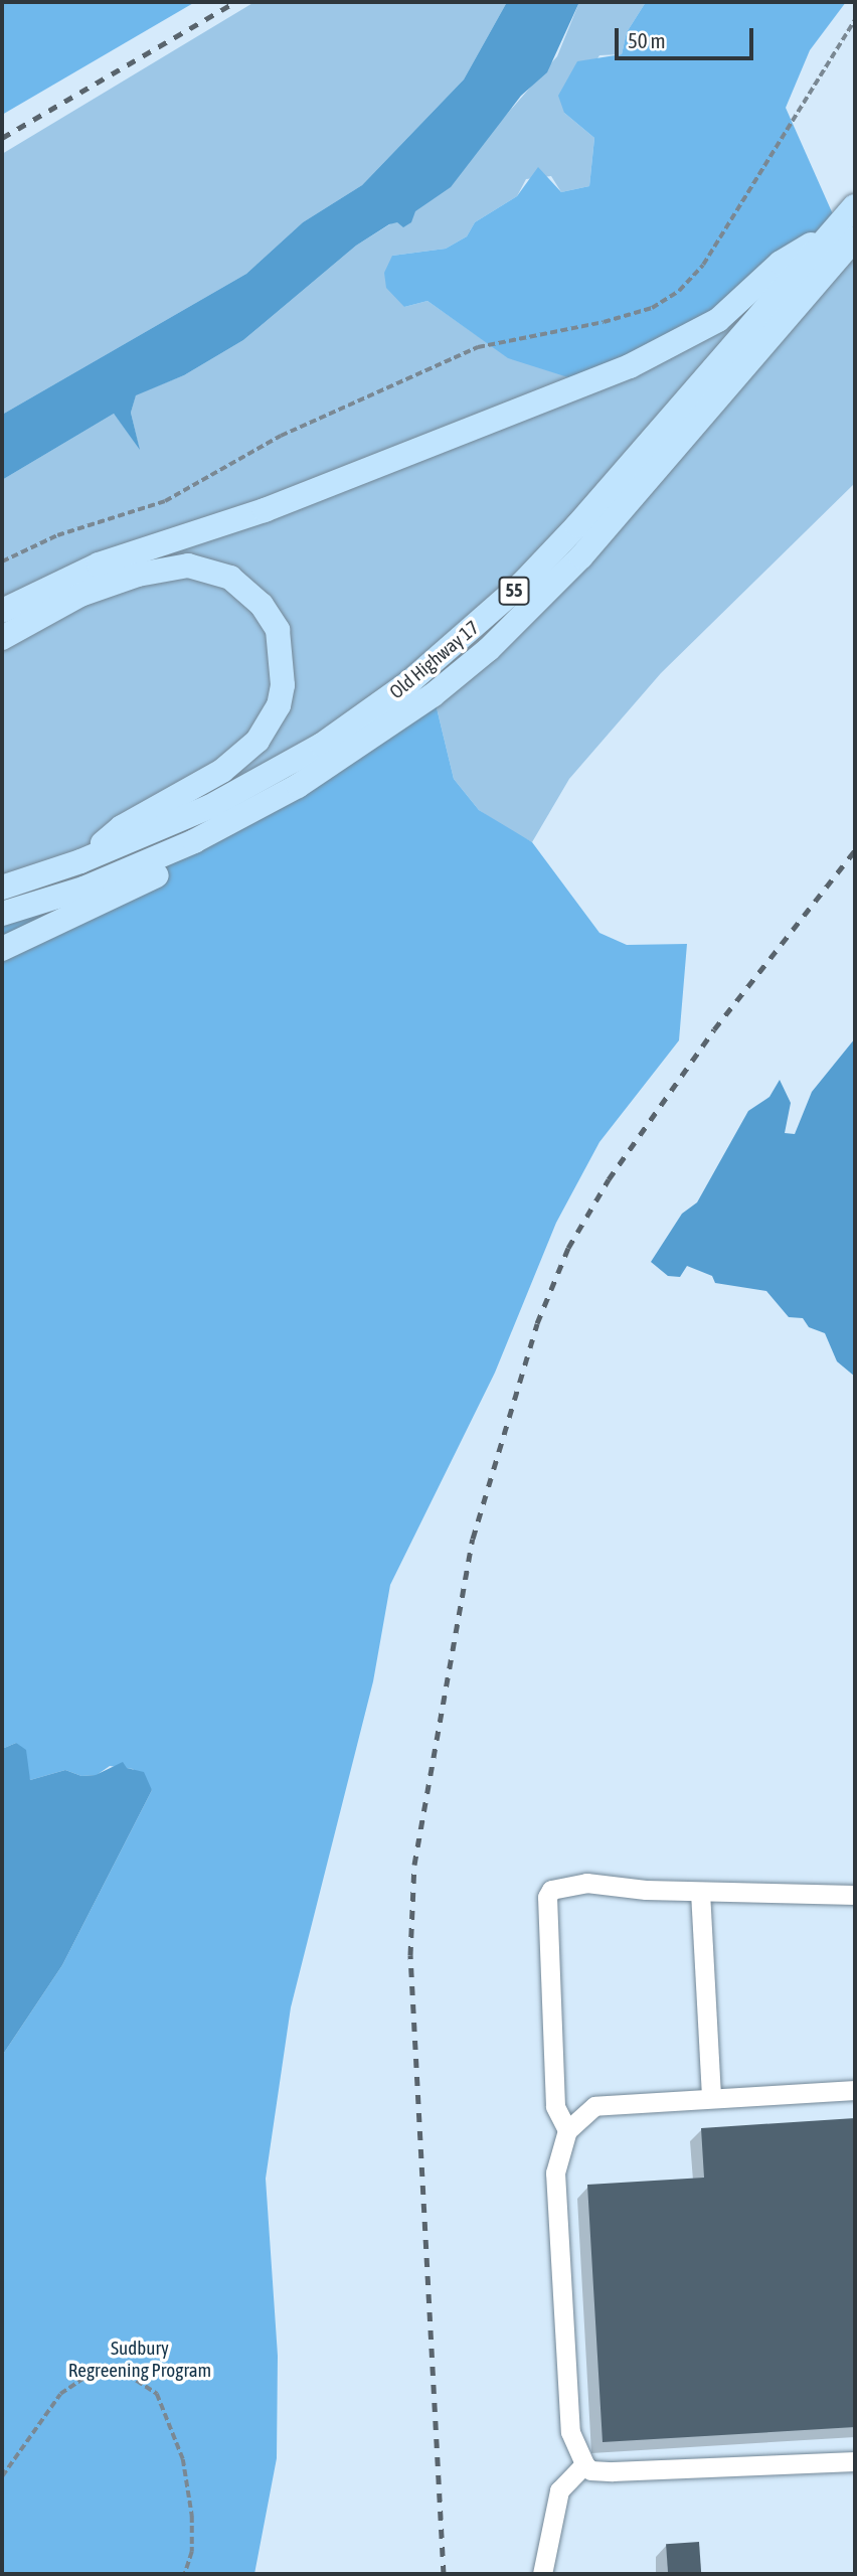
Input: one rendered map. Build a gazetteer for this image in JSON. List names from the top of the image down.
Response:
{
  "streets": {
    "main road": ["55", "Old Highway 17"]
  },
  "parks": ["Sudbury Regreening Program"],
  "scale_bar": "50 m"
}
